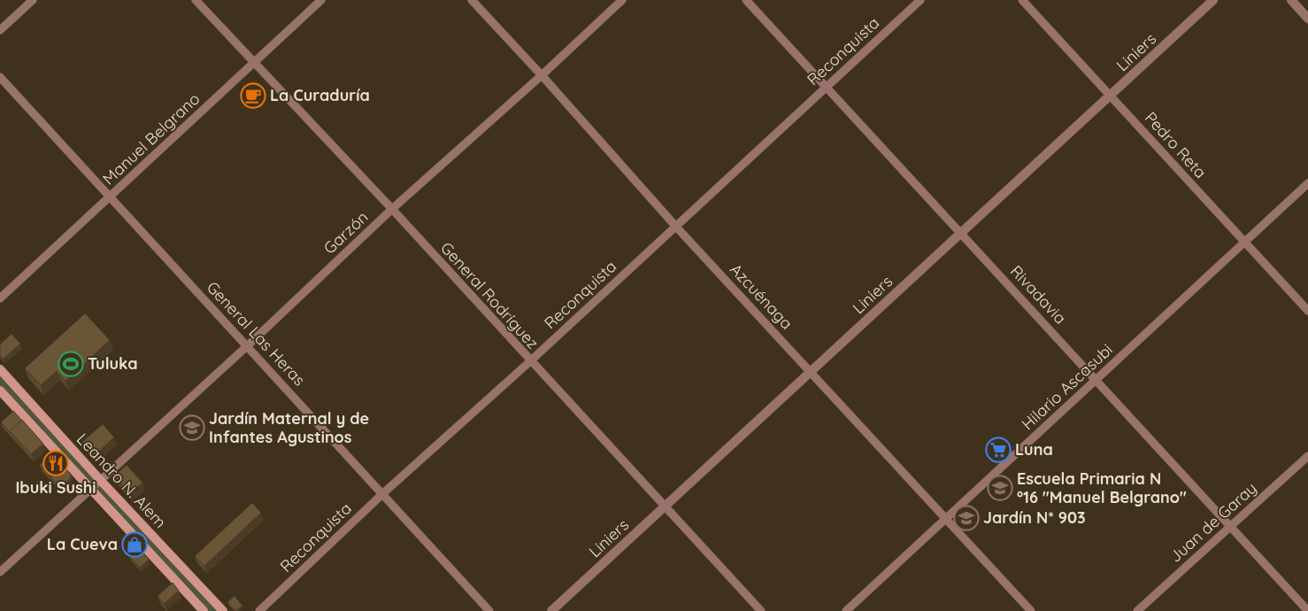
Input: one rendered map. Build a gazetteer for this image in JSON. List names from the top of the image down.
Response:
{
  "streets": {
    "main road": ["Leandro N. Alem"],
    "street": [
      "Reconquista",
      "Liniers",
      "Manuel Belgrano",
      "Pedro Reta",
      "Garzón",
      "Rivadavia",
      "General Rodríguez",
      "Azcuénaga",
      "General Las Heras",
      "Hilario Ascasubi",
      "Juan de Garay"
    ]
  },
  "crossings": [
    ["Reconquista", "Rivadavia"],
    ["Reconquista", "General Rodríguez"],
    ["Reconquista", "Azcuénaga"],
    ["Reconquista", "General Las Heras"],
    ["Liniers", "Pedro Reta"],
    ["Liniers", "Rivadavia"],
    ["Liniers", "General Rodríguez"],
    ["Liniers", "Azcuénaga"],
    ["Manuel Belgrano", "General Rodríguez"],
    ["Manuel Belgrano", "General Las Heras"],
    ["Pedro Reta", "Hilario Ascasubi"],
    ["Garzón", "General Rodríguez"],
    ["Garzón", "Azcuénaga"],
    ["Garzón", "General Las Heras"],
    ["Garzón", "Leandro N. Alem"],
    ["Rivadavia", "Hilario Ascasubi"],
    ["Rivadavia", "Juan de Garay"],
    ["Azcuénaga", "Hilario Ascasubi"]
  ],
  "places": {
    "cafe": ["La Curaduría"],
    "sports": ["Tuluka"],
    "school or university": ["Jardín Maternal y de Infantes Agustinos", "Escuela Primaria N °16 \"Manuel Belgrano\"", "Jardín N* 903"],
    "supermarket": ["Luna"],
    "restaurant": ["Ibuki Sushi"],
    "shop": ["La Cueva"]
  }
}
